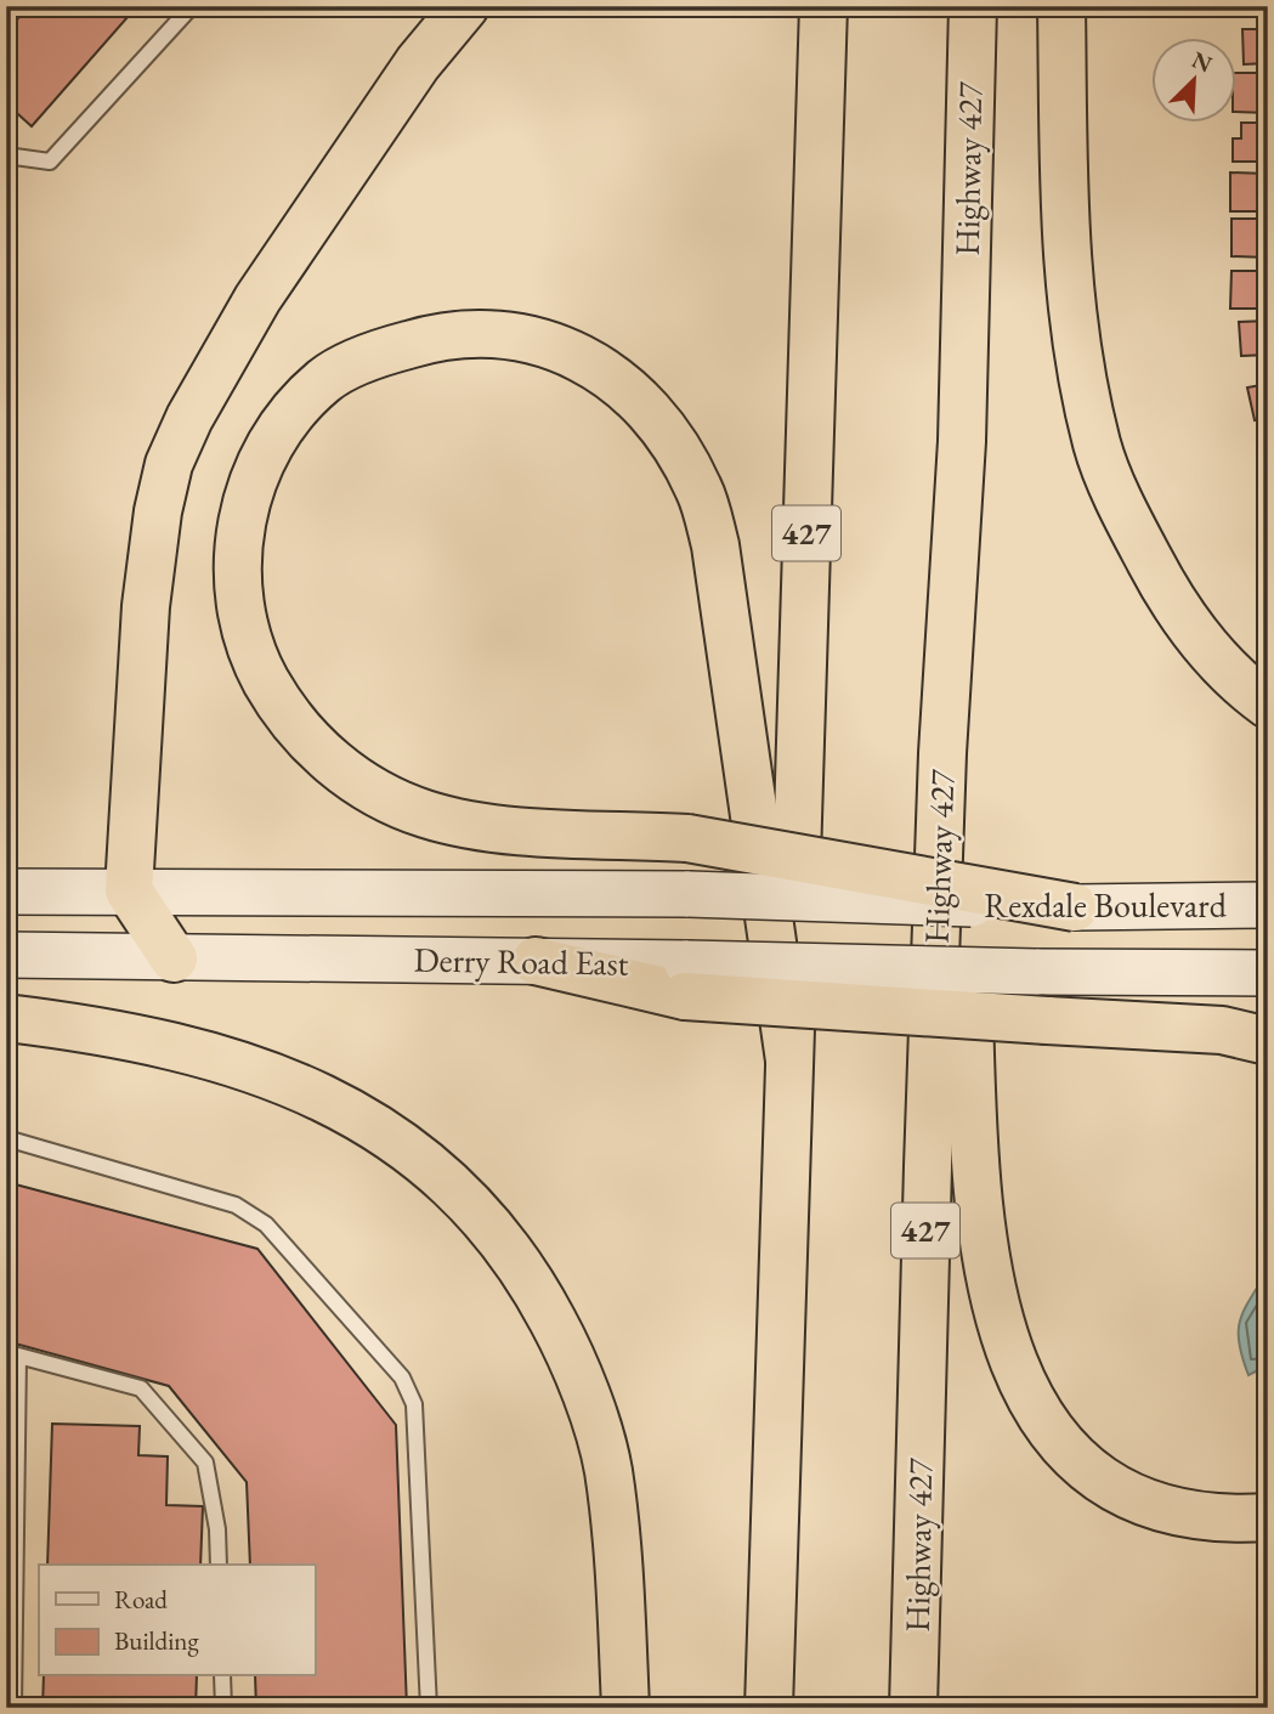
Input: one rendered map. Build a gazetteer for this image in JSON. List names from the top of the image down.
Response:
{
  "streets": {
    "highway": ["Highway 427", "427"],
    "main road": ["Rexdale Boulevard", "Derry Road East"]
  },
  "crossings": [
    ["Rexdale Boulevard", "Derry Road East"]
  ],
  "legend": ["Road", "Building"],
  "north": "top right"
}
